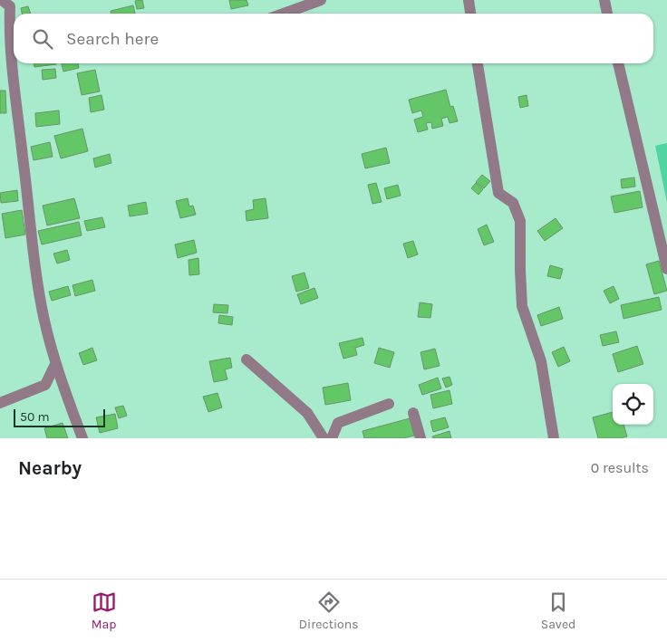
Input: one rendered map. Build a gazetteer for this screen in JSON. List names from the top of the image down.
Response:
{
  "scale_bar": "50 m",
  "page": {
    "search": "Search here",
    "scale": "50 m",
    "heading": ["Nearby", "0 results"],
    "nav": ["Map", "Directions", "Saved"]
  }
}
